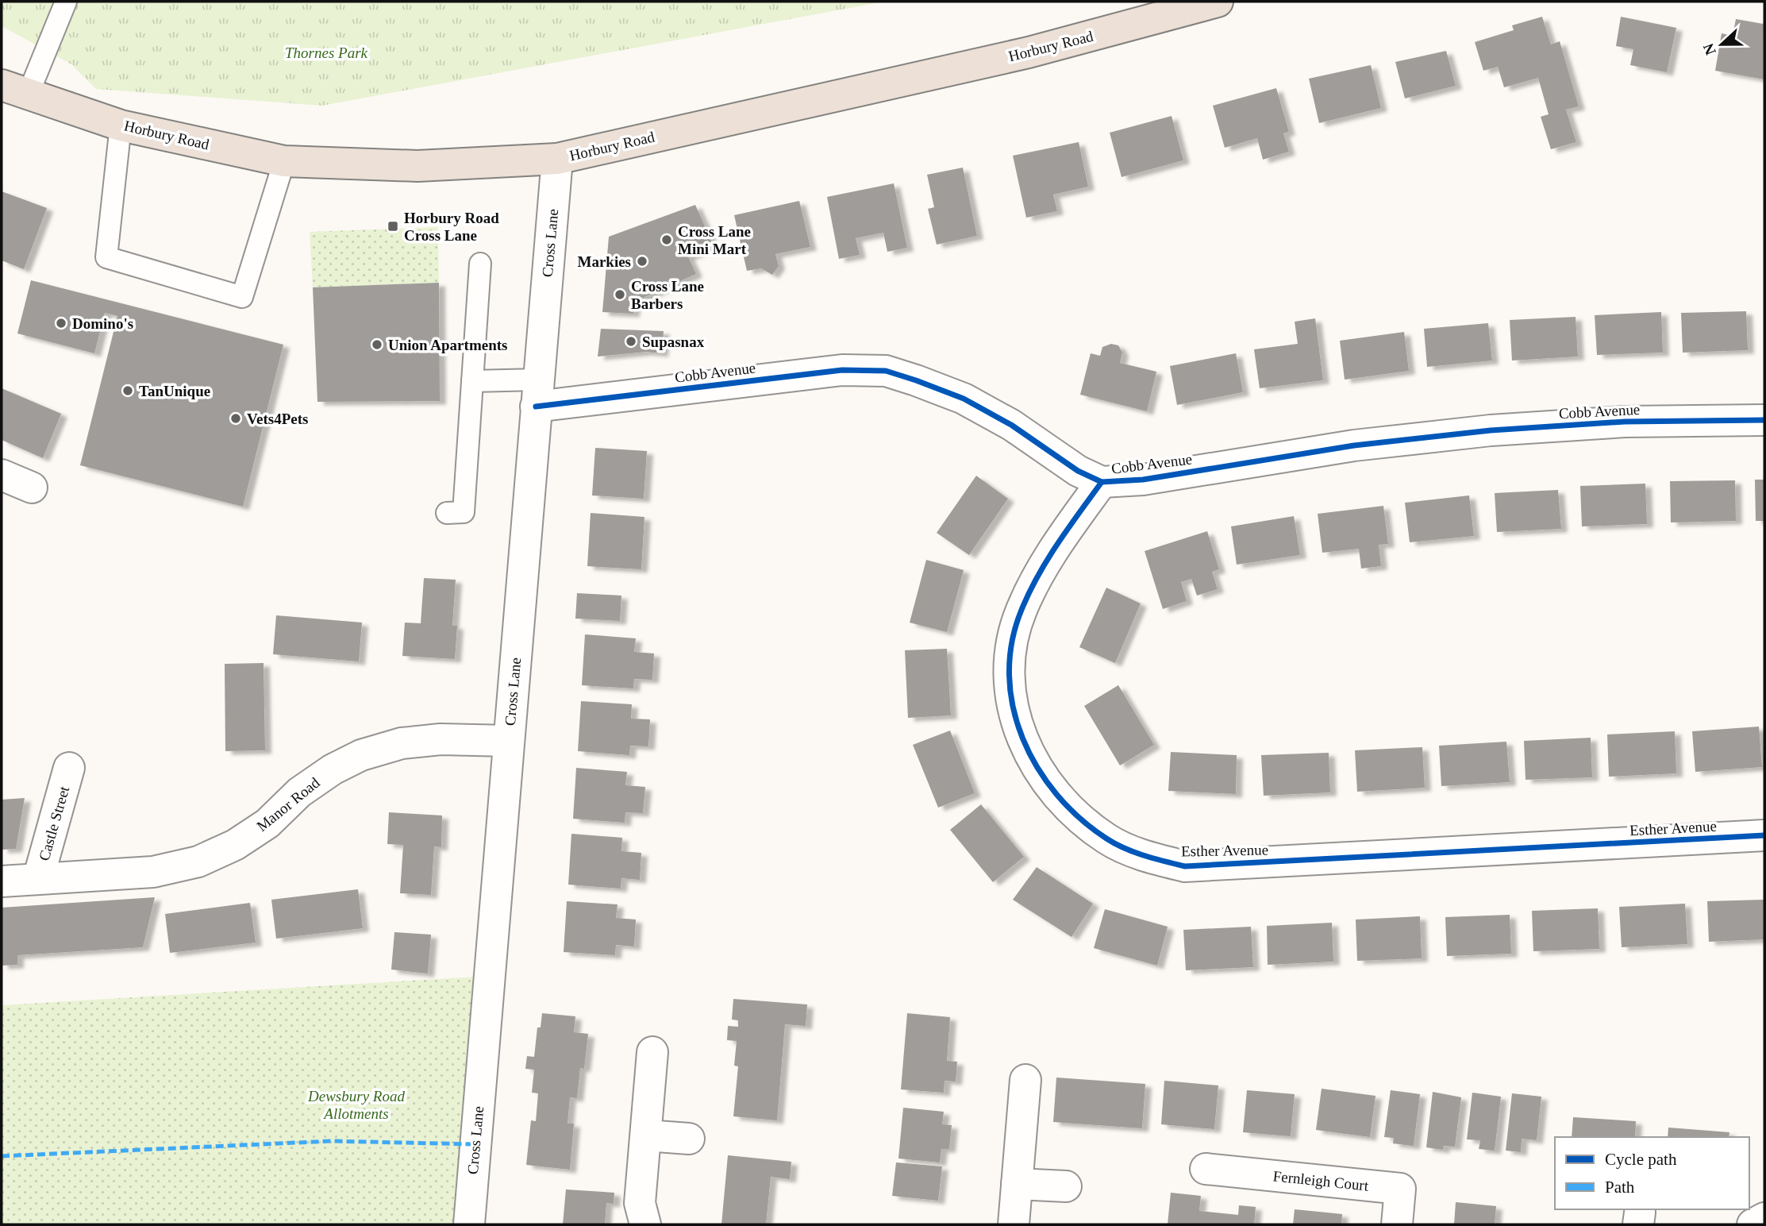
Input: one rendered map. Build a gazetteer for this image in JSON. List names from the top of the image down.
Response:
{
  "streets": {
    "highway": ["Horbury Road"],
    "street": [
      "Cross Lane",
      "Cobb Avenue",
      "Manor Road",
      "Castle Street",
      "Esther Avenue",
      "Fernleigh Court"
    ]
  },
  "crossings": [
    ["Horbury Road", "Cross Lane"],
    ["Cross Lane", "Cobb Avenue"],
    ["Cross Lane", "Manor Road"],
    ["Cobb Avenue", "Esther Avenue"],
    ["Manor Road", "Castle Street"]
  ],
  "parks": ["Thornes Park", "Dewsbury Road Allotments"],
  "places": {
    "transit": ["Horbury Road Cross Lane"],
    "other": [
      "Cross Lane Mini Mart",
      "Markies",
      "Cross Lane Barbers",
      "Domino's",
      "Supasnax",
      "Union Apartments",
      "TanUnique",
      "Vets4Pets"
    ]
  },
  "legend": ["Cycle path", "Path"],
  "north": "left"
}
